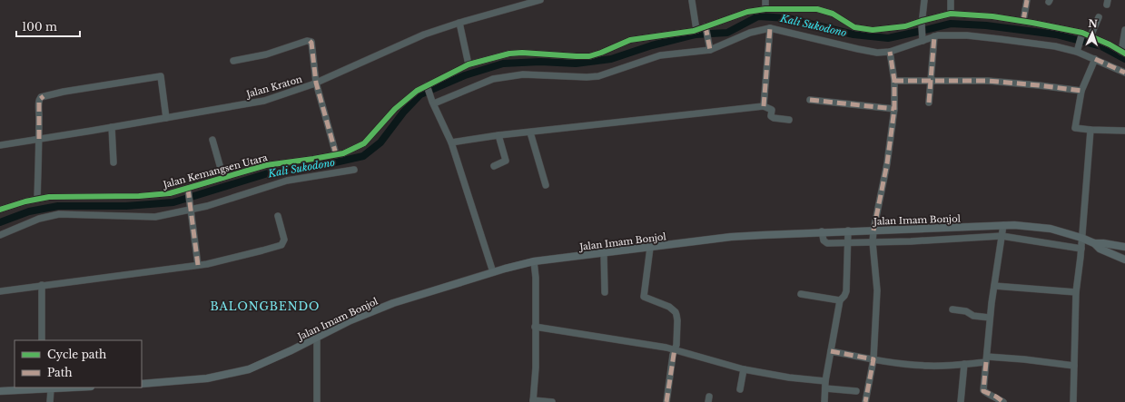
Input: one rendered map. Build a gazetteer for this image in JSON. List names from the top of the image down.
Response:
{
  "streets": {
    "main road": ["Jalan Imam Bonjol"],
    "street": ["Jalan Kraton", "Jalan Kemangsen Utara"]
  },
  "districts": ["BALONGBENDO"],
  "water": ["Kali Sukodono"],
  "legend": ["Cycle path", "Path"],
  "scale_bar": "100 m",
  "north": "top"
}
